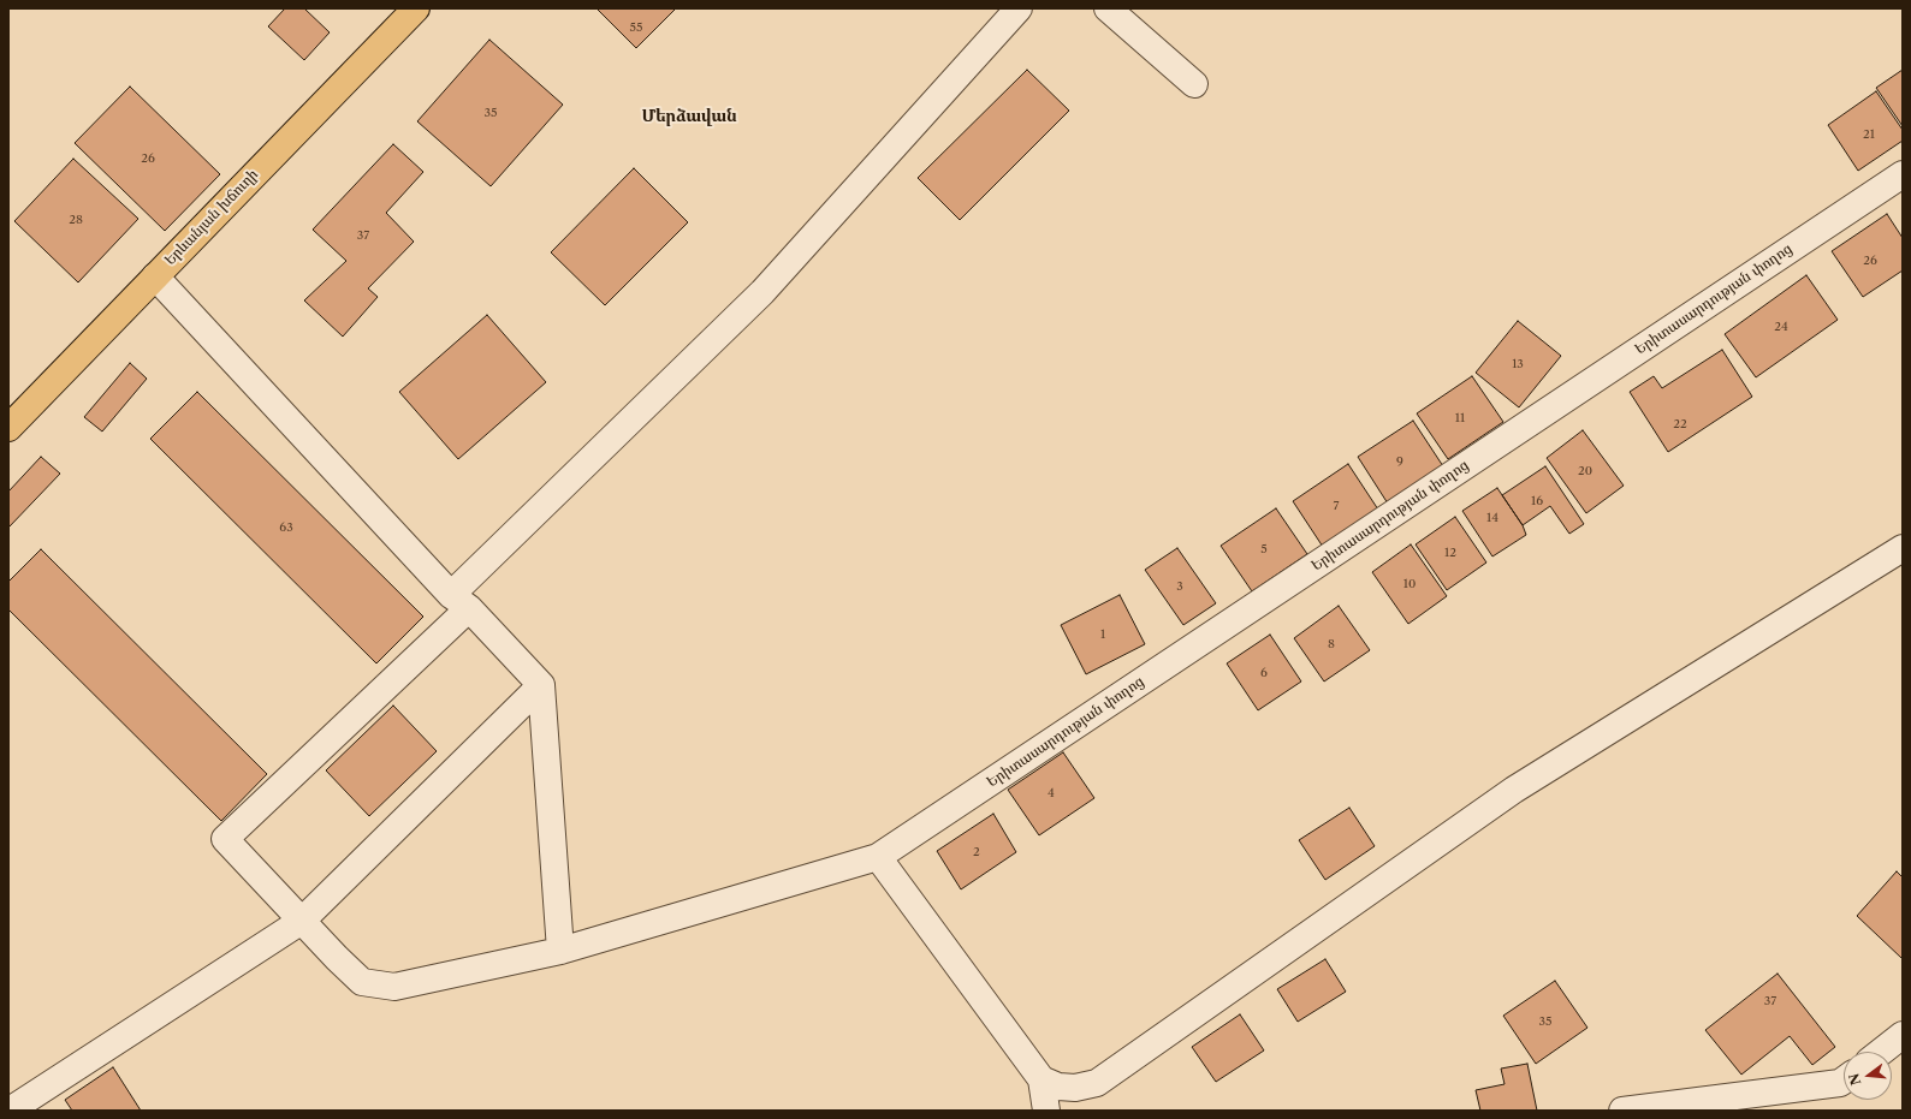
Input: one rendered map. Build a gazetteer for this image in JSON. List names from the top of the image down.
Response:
{
  "streets": {
    "main road": ["Երևանյան խճուղի"],
    "street": ["Երիտասարդության փողոց"]
  },
  "districts": ["Մերձավան"],
  "house_numbers": [
    "55",
    "35",
    "21",
    "26",
    "28",
    "37",
    "26",
    "24",
    "13",
    "11",
    "22",
    "9",
    "20",
    "16",
    "7",
    "14",
    "63",
    "5",
    "12",
    "10",
    "3",
    "1",
    "8",
    "6",
    "4",
    "2",
    "37",
    "35"
  ],
  "north": "left"
}
